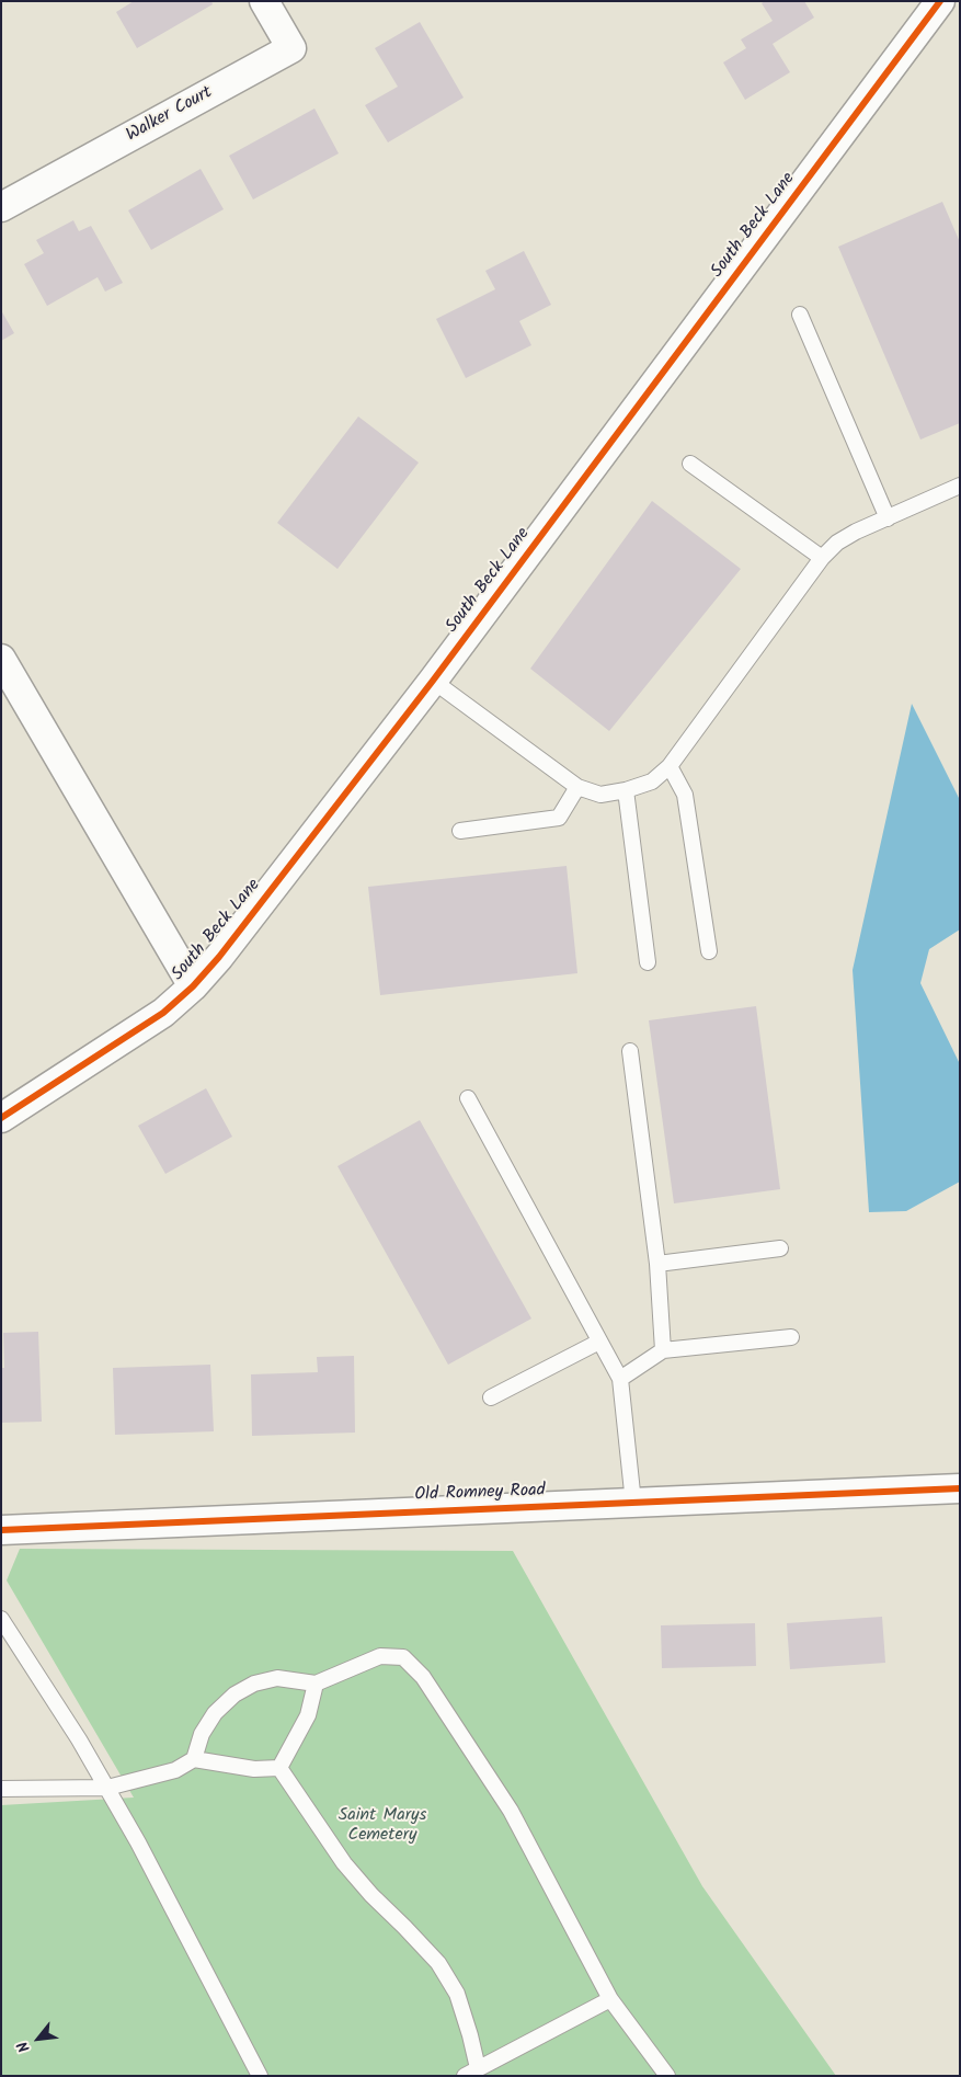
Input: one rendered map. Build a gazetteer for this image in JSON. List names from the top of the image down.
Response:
{
  "streets": {
    "street": ["Walker Court", "South Beck Lane", "Old Romney Road"]
  },
  "parks": ["Saint Marys Cemetery"],
  "north": "bottom left"
}
